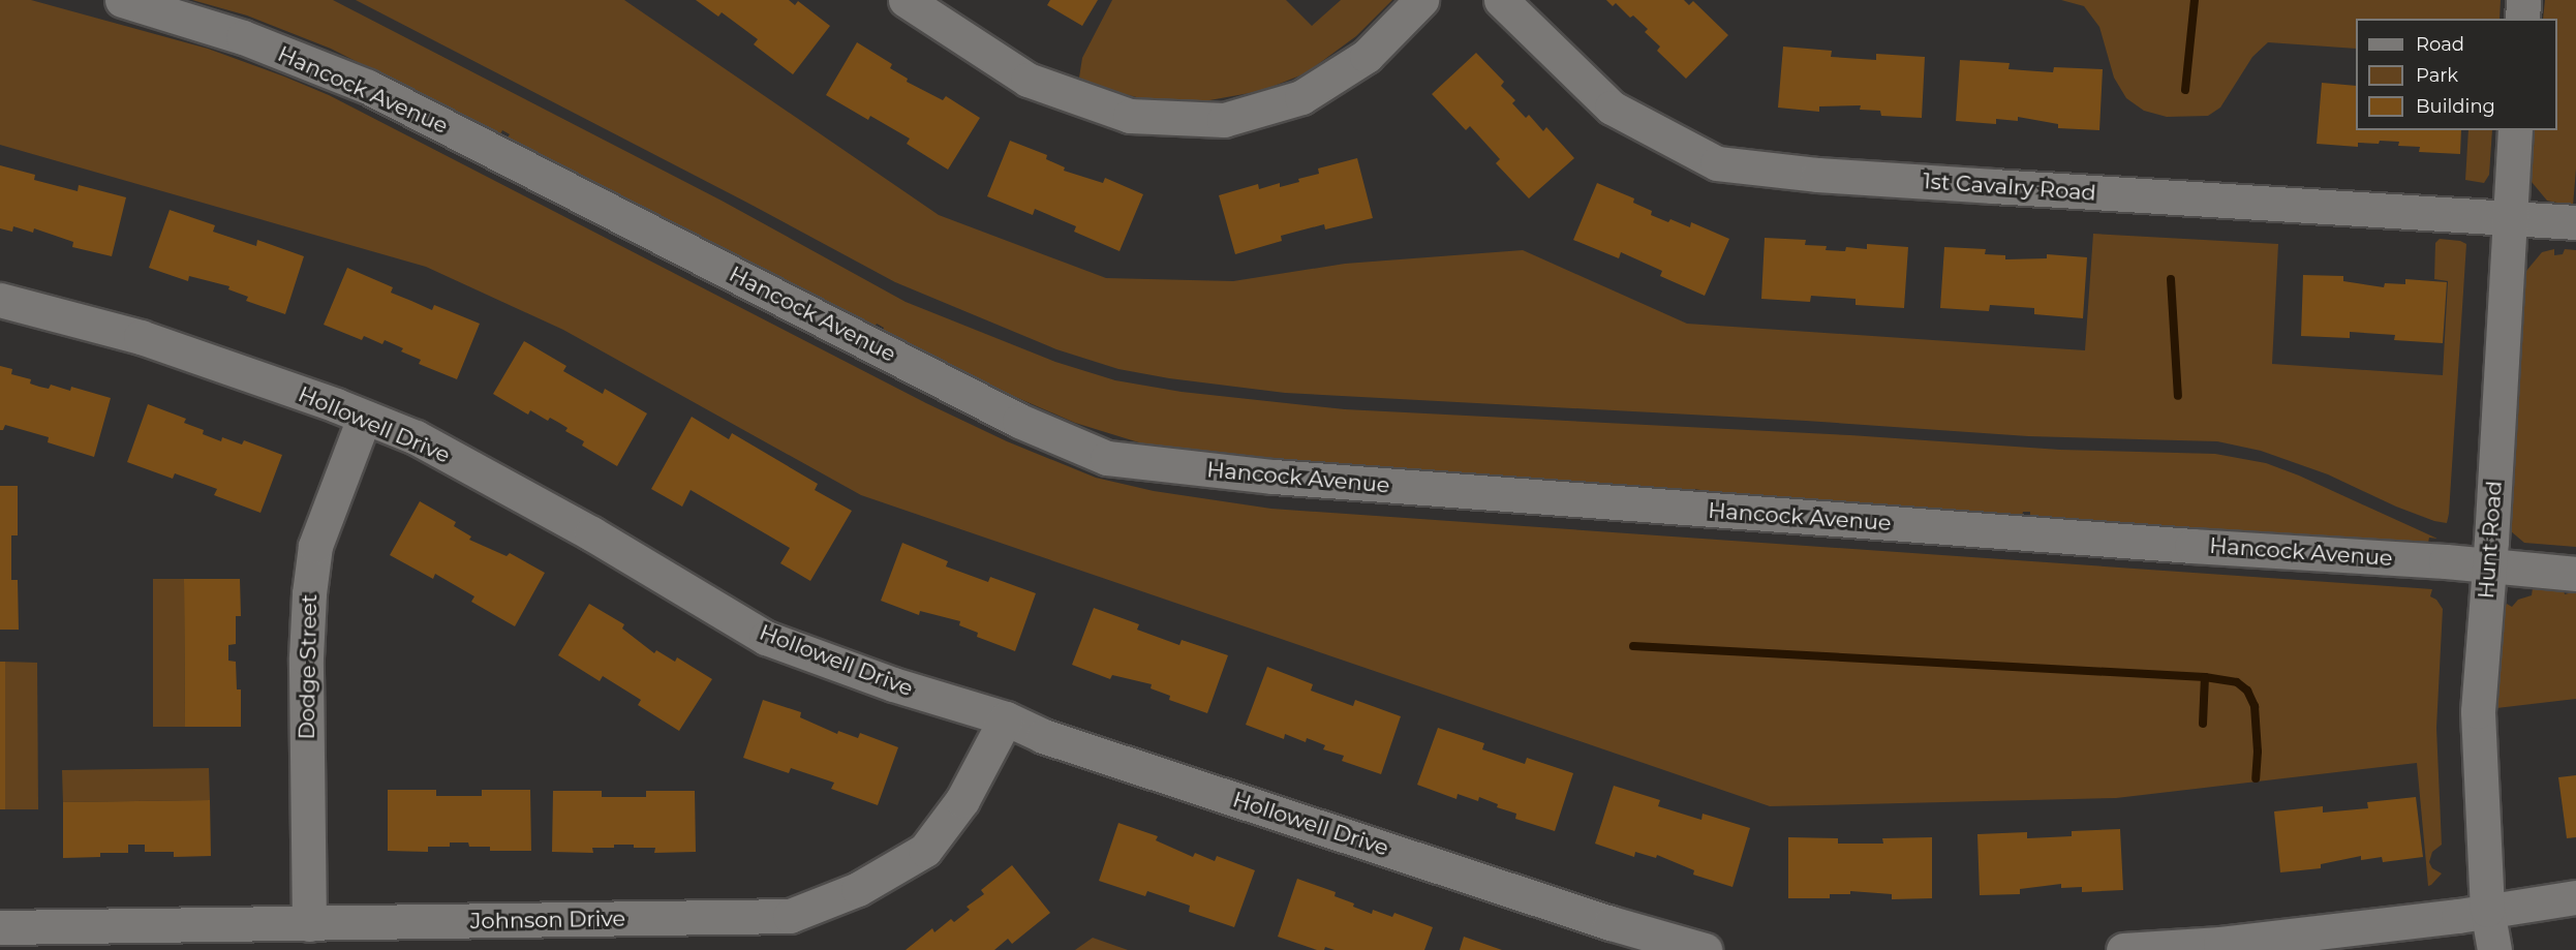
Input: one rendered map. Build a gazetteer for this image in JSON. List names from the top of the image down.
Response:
{
  "streets": {
    "street": [
      "Hancock Avenue",
      "1st Cavalry Road",
      "Hollowell Drive",
      "Hunt Road",
      "Dodge Street",
      "Johnson Drive"
    ]
  },
  "crossings": [
    ["Hancock Avenue", "Hunt Road"],
    ["1st Cavalry Road", "Hunt Road"],
    ["Hollowell Drive", "Dodge Street"],
    ["Hollowell Drive", "Johnson Drive"],
    ["Dodge Street", "Johnson Drive"]
  ],
  "legend": ["Road", "Park", "Building"]
}
